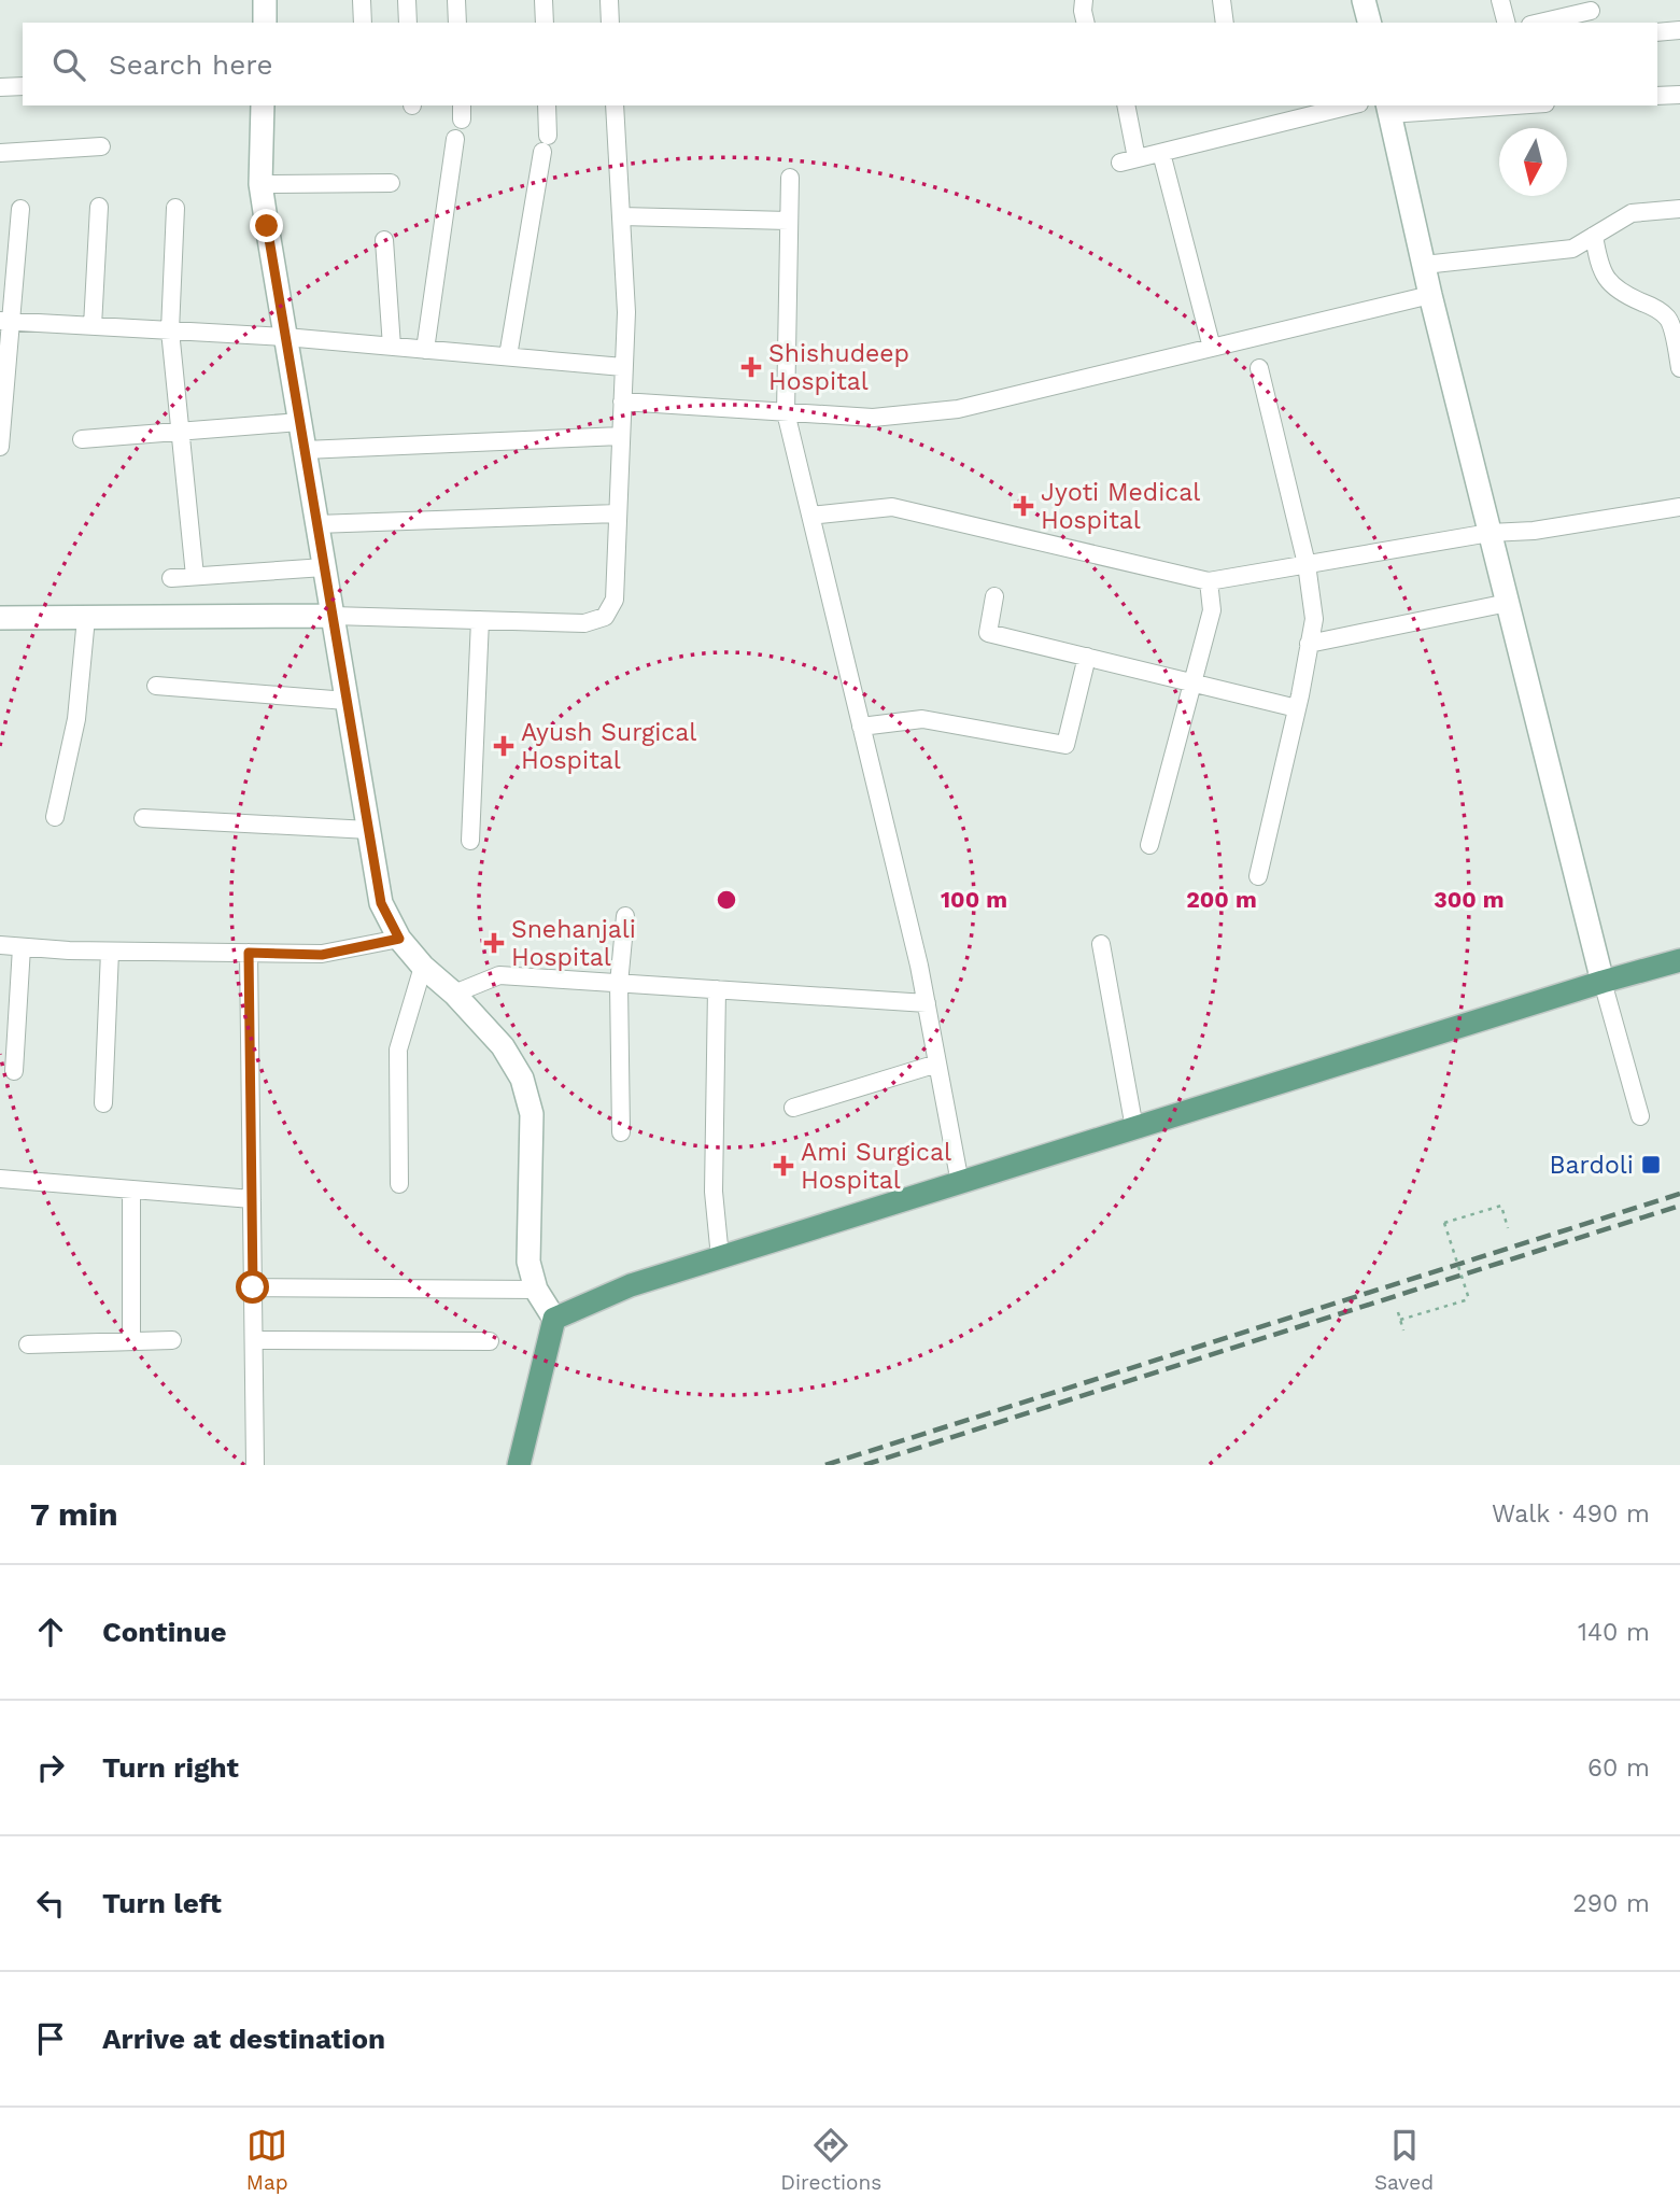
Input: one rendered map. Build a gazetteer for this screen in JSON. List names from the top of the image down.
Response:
{
  "places": {
    "health": [
      "Shishudeep Hospital",
      "Jyoti Medical Hospital",
      "Ayush Surgical Hospital",
      "Snehanjali Hospital",
      "Ami Surgical Hospital"
    ],
    "transit": ["Bardoli"]
  },
  "north": "bottom",
  "page": {
    "search": "Search here",
    "heading": ["7 min", "Walk · 490 m"],
    "list": [
      ["Continue", "140 m"],
      ["Turn right", "60 m"],
      ["Turn left", "290 m"],
      "Arrive at destination"
    ],
    "nav": ["Map", "Directions", "Saved"]
  },
  "rings": ["100 m", "200 m", "300 m"]
}
